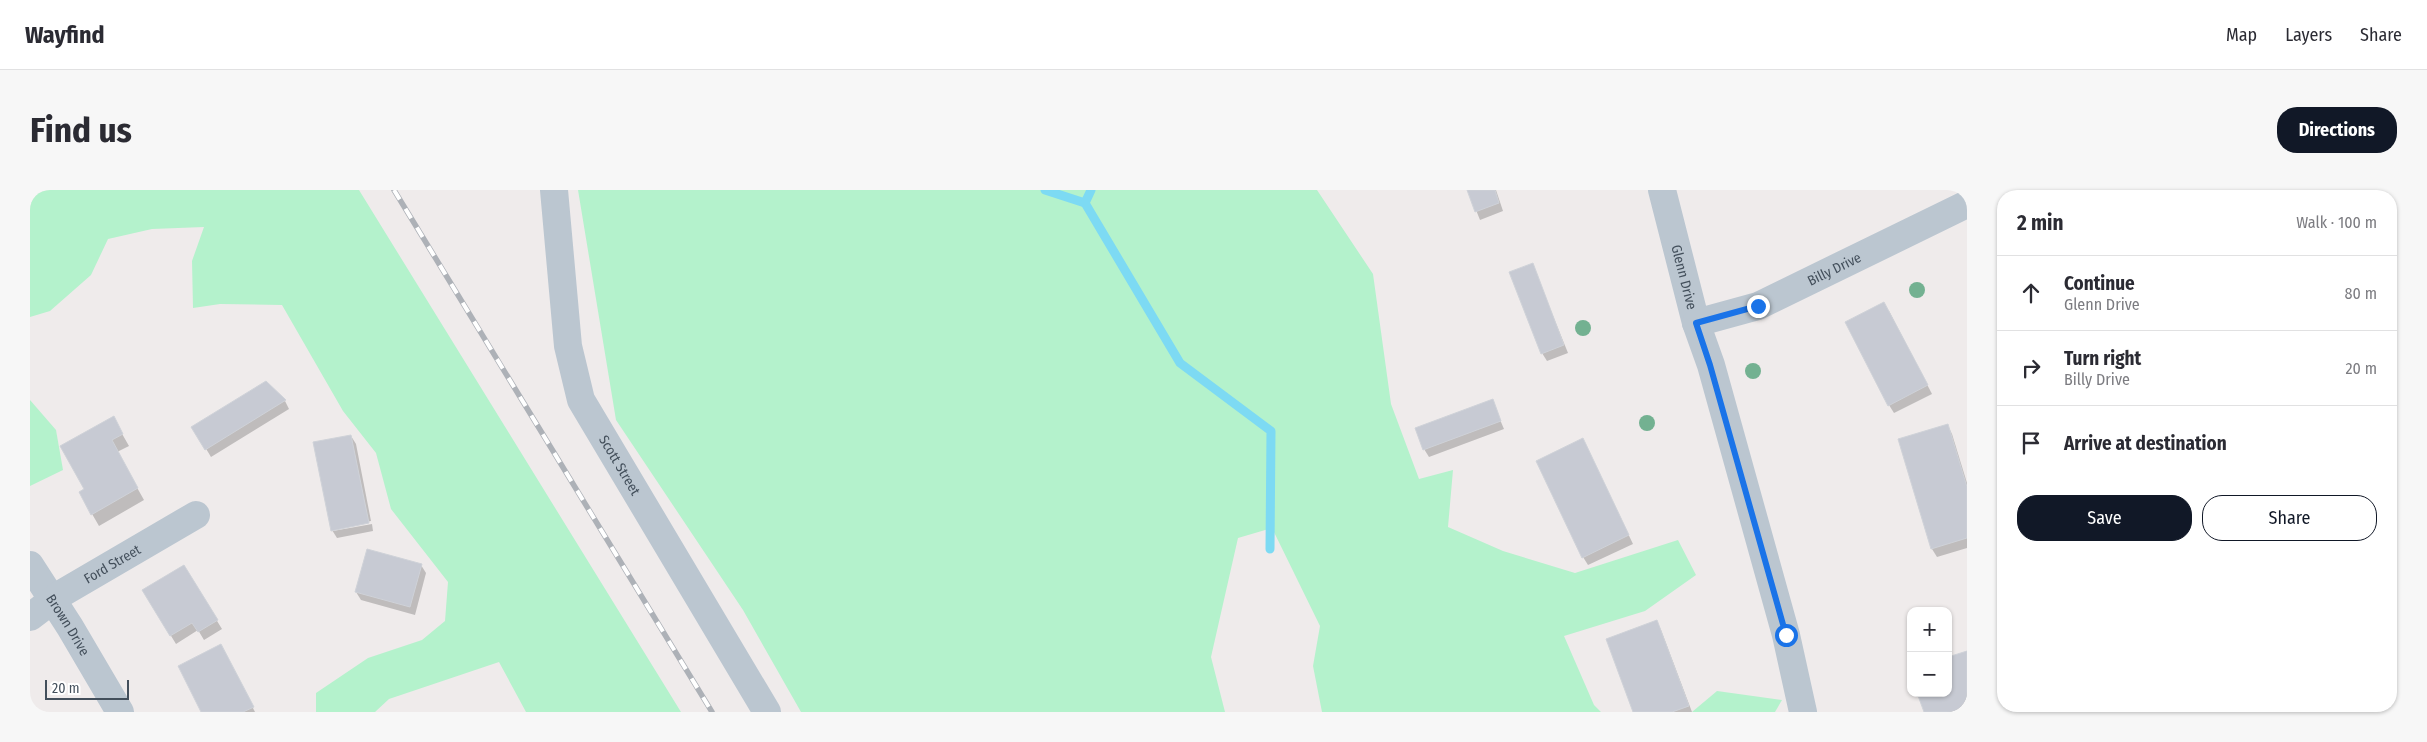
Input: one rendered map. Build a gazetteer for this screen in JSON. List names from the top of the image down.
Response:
{
  "streets": {
    "street": [
      "Billy Drive",
      "Glenn Drive",
      "Scott Street",
      "Ford Street",
      "Brown Drive"
    ]
  },
  "crossings": [
    ["Billy Drive", "Glenn Drive"],
    ["Ford Street", "Brown Drive"]
  ],
  "scale_bar": "20 m",
  "page": {
    "header": "Wayfind",
    "nav": ["Map", "Layers", "Share"],
    "buttons": [
      "Directions",
      ["Save", "Share"]
    ],
    "title": "Find us",
    "heading": ["2 min", "Walk · 100 m"],
    "list": [
      ["Continue", "Glenn Drive", "80 m"],
      ["Turn right", "Billy Drive", "20 m"],
      "Arrive at destination"
    ],
    "map_buttons": ["+", "−"],
    "scale": "20 m"
  }
}
